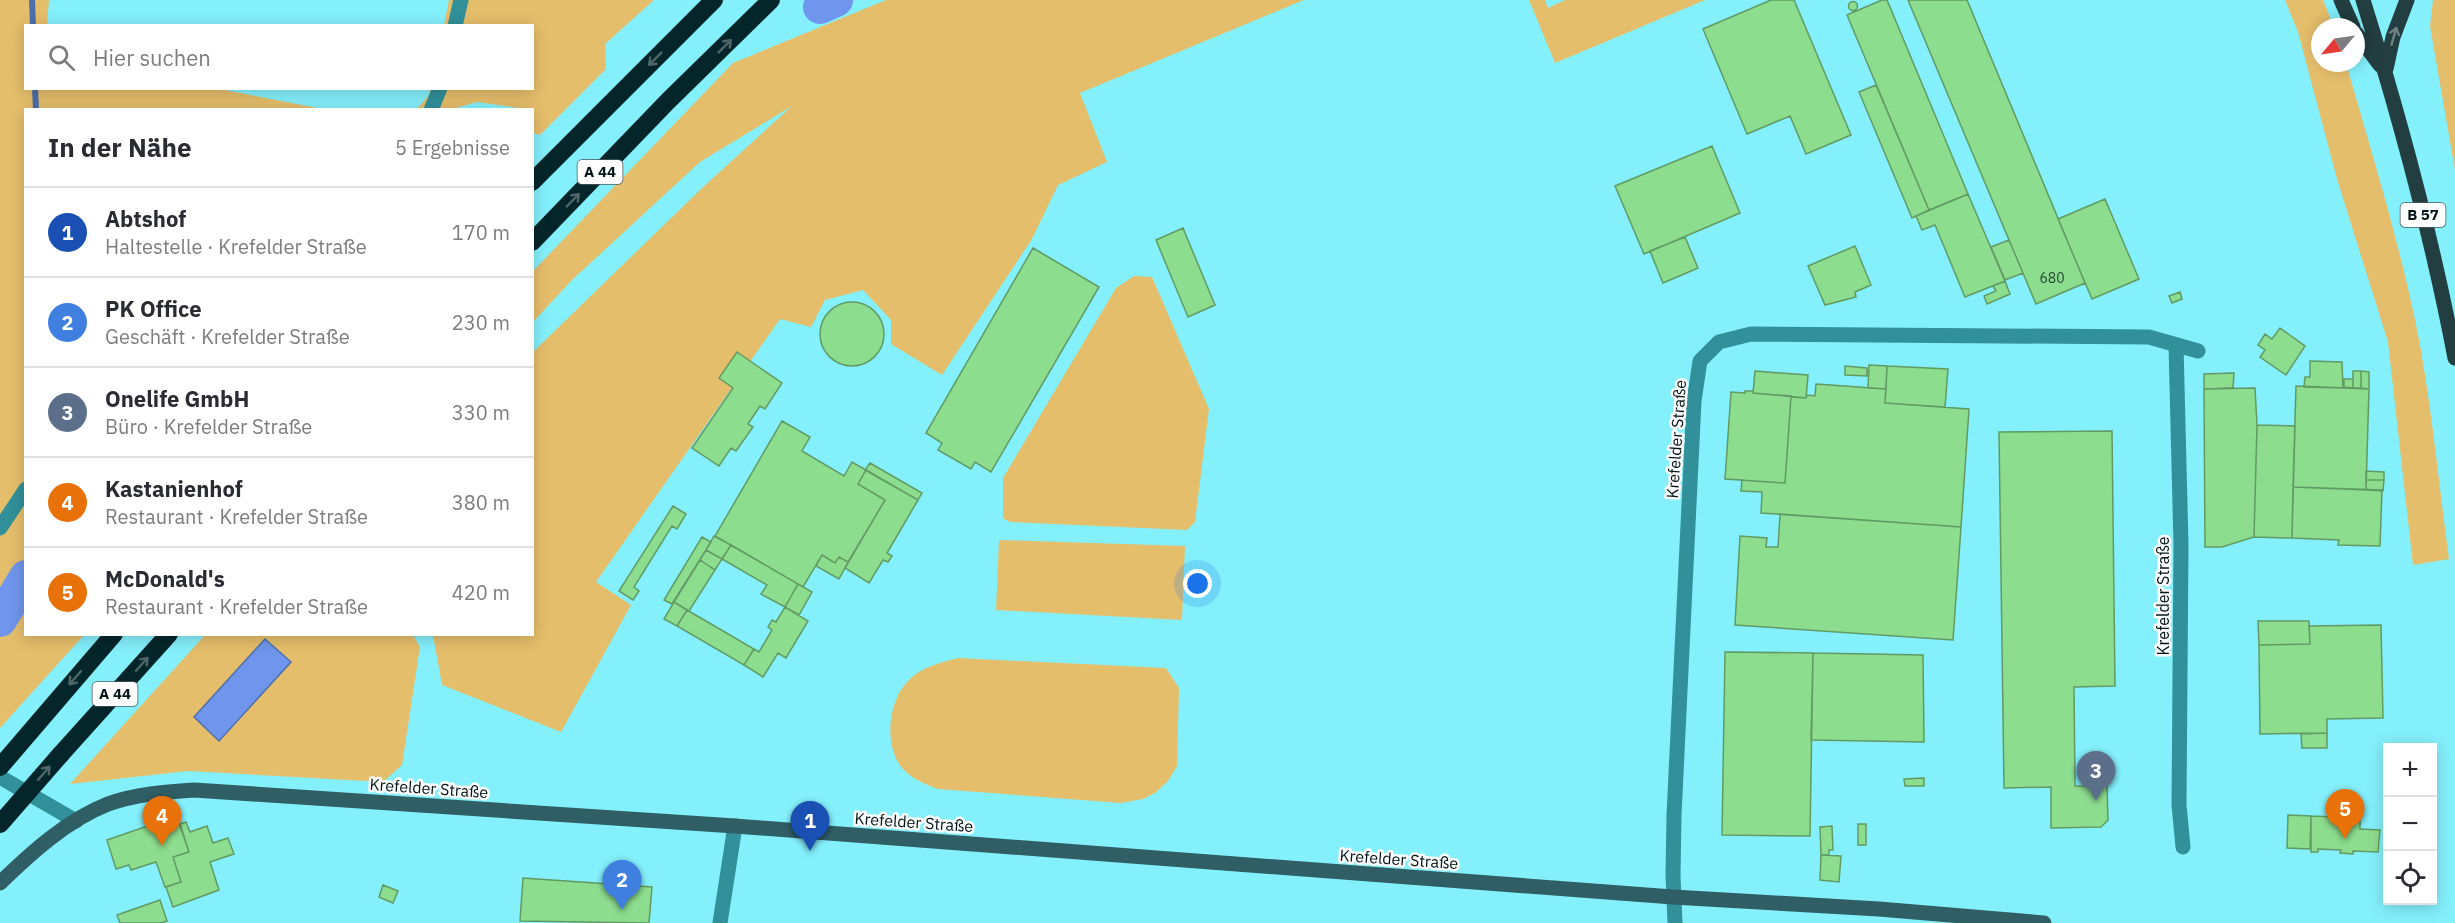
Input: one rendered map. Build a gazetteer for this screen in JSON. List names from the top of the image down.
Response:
{
  "streets": {
    "highway": ["A 44"],
    "main road": ["B 57"],
    "street": ["Krefelder Straße"]
  },
  "house_numbers": ["680"],
  "north": "bottom left",
  "page": {
    "search": "Hier suchen",
    "heading": ["In der Nähe", "5 Ergebnisse"],
    "list": [
      {
        "mark": "1",
        "name": "Abtshof",
        "note": "Haltestelle · Krefelder Straße",
        "value": "170 m"
      },
      {
        "mark": "2",
        "name": "PK Office",
        "note": "Geschäft · Krefelder Straße",
        "value": "230 m"
      },
      {
        "mark": "3",
        "name": "Onelife GmbH",
        "note": "Büro · Krefelder Straße",
        "value": "330 m"
      },
      {
        "mark": "4",
        "name": "Kastanienhof",
        "note": "Restaurant · Krefelder Straße",
        "value": "380 m"
      },
      {
        "mark": "5",
        "name": "McDonald's",
        "note": "Restaurant · Krefelder Straße",
        "value": "420 m"
      }
    ],
    "map_buttons": ["+", "−"],
    "pins": [
      "3",
      "5",
      "4",
      "1",
      "2"
    ]
  }
}
